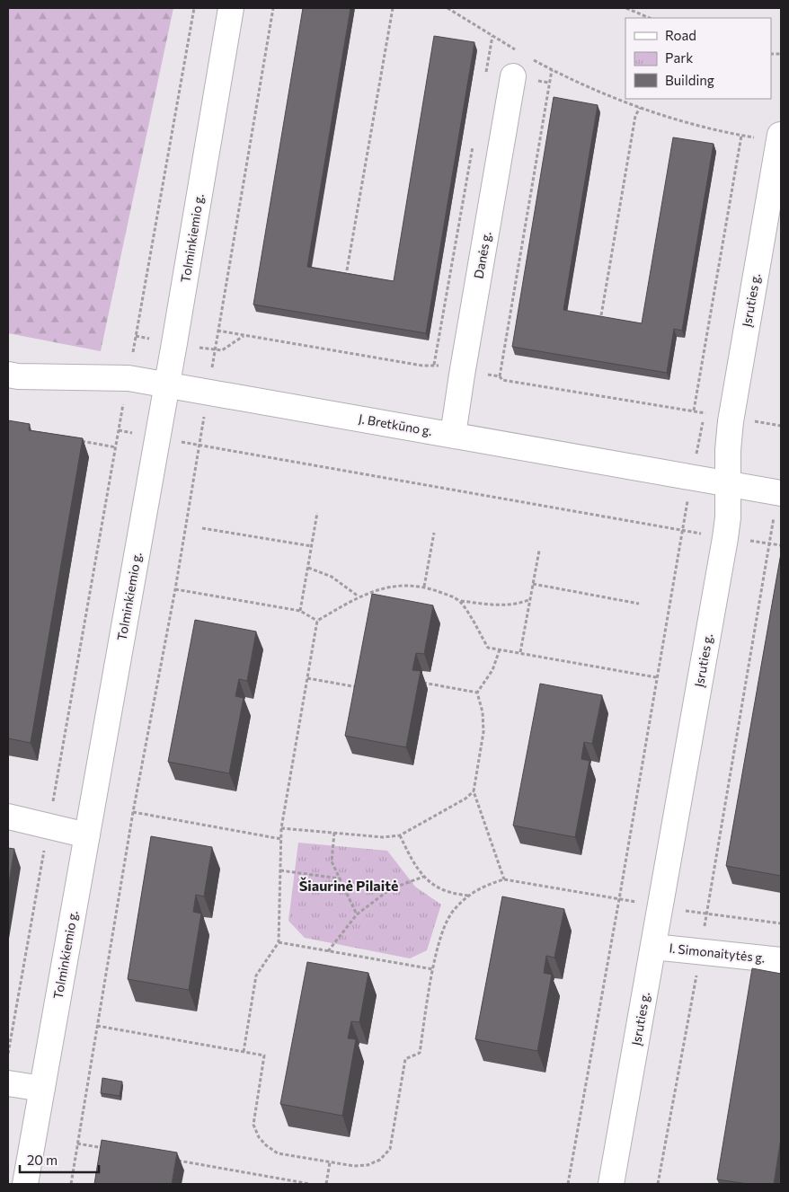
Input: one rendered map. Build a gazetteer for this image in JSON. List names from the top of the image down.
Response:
{
  "streets": {
    "street": [
      "Tolminkiemio g.",
      "Danės g.",
      "Įsruties g.",
      "J. Bretkūno g.",
      "I. Simonaitytės g."
    ]
  },
  "crossings": [
    ["Tolminkiemio g.", "J. Bretkūno g."],
    ["Danės g.", "J. Bretkūno g."],
    ["Įsruties g.", "J. Bretkūno g."],
    ["Įsruties g.", "I. Simonaitytės g."]
  ],
  "districts": ["Šiaurinė Pilaitė"],
  "legend": ["Road", "Park", "Building"],
  "scale_bar": "20 m"
}
